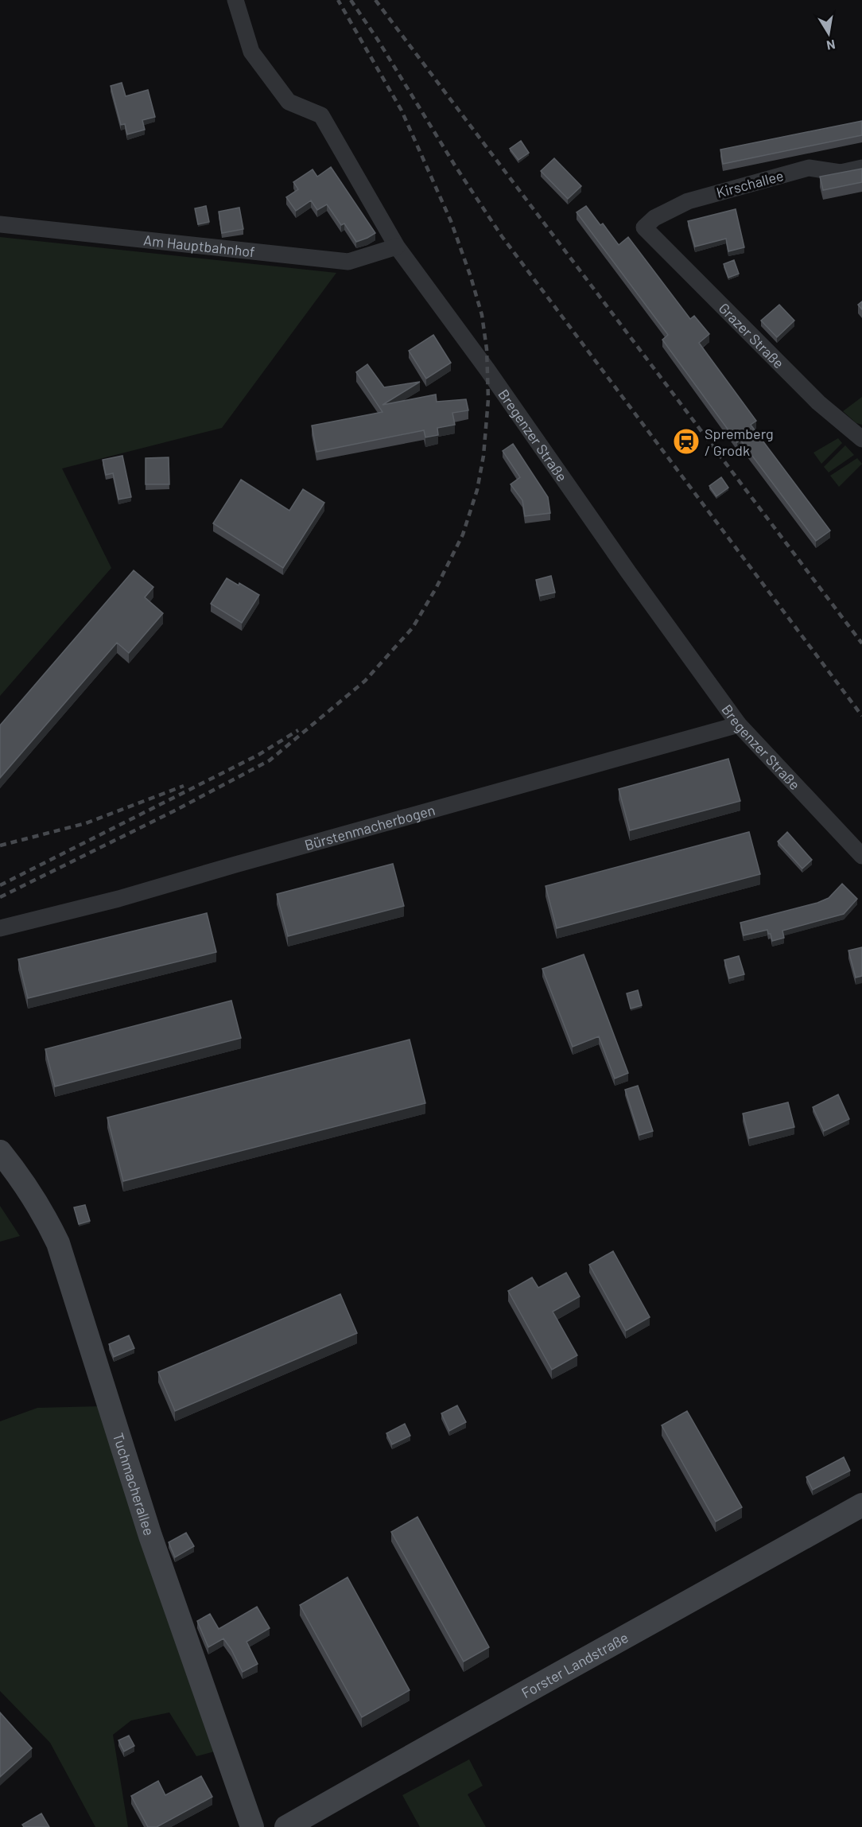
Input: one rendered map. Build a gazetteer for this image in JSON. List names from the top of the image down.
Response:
{
  "streets": {
    "street": [
      "Kirschallee",
      "Am Hauptbahnhof",
      "Grazer Straße",
      "Bregenzer Straße",
      "Bürstenmacherbogen",
      "Tuchmacherallee",
      "Forster Landstraße"
    ]
  },
  "crossings": [
    ["Kirschallee", "Grazer Straße"],
    ["Am Hauptbahnhof", "Bregenzer Straße"],
    ["Bregenzer Straße", "Bürstenmacherbogen"]
  ],
  "places": {
    "station": ["Spremberg / Grodk"]
  },
  "north": "bottom"
}
